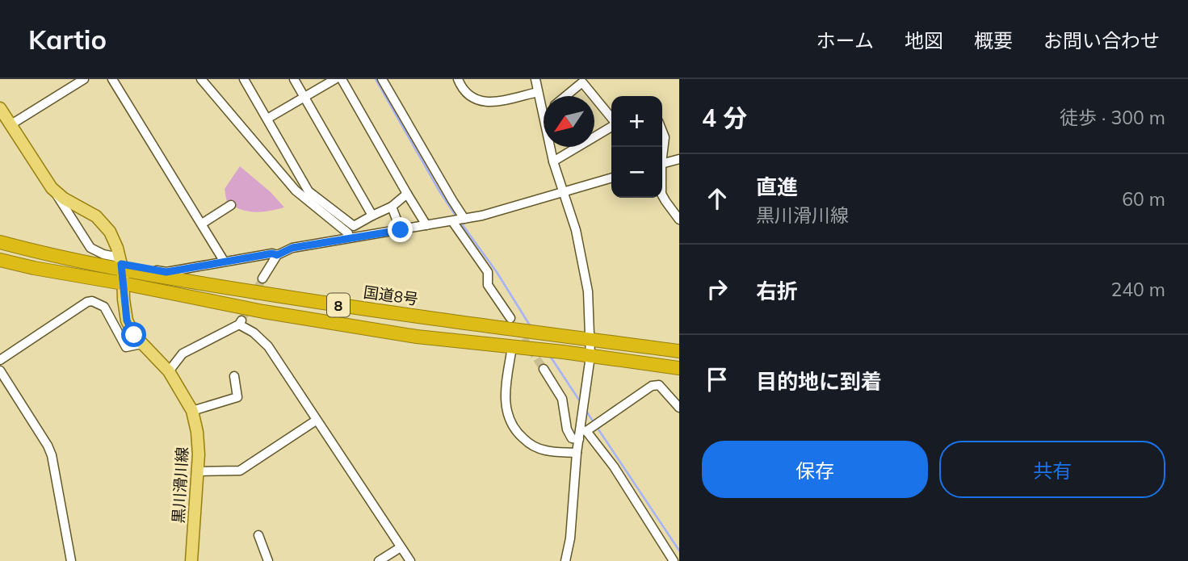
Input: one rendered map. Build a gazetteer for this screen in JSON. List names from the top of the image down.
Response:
{
  "streets": {
    "highway": ["国道8号", "8"],
    "main road": ["黒川滑川線"]
  },
  "crossings": [
    ["国道8号", "黒川滑川線"]
  ],
  "north": "bottom left",
  "page": {
    "header": "Kartio",
    "nav": [
      "ホーム",
      "地図",
      "概要",
      "お問い合わせ"
    ],
    "heading": ["4 分", "徒歩 · 300 m"],
    "map_buttons": ["+", "−"],
    "list": [
      ["直進", "黒川滑川線", "60 m"],
      ["右折", "240 m"],
      "目的地に到着"
    ],
    "buttons": ["保存", "共有"]
  }
}
